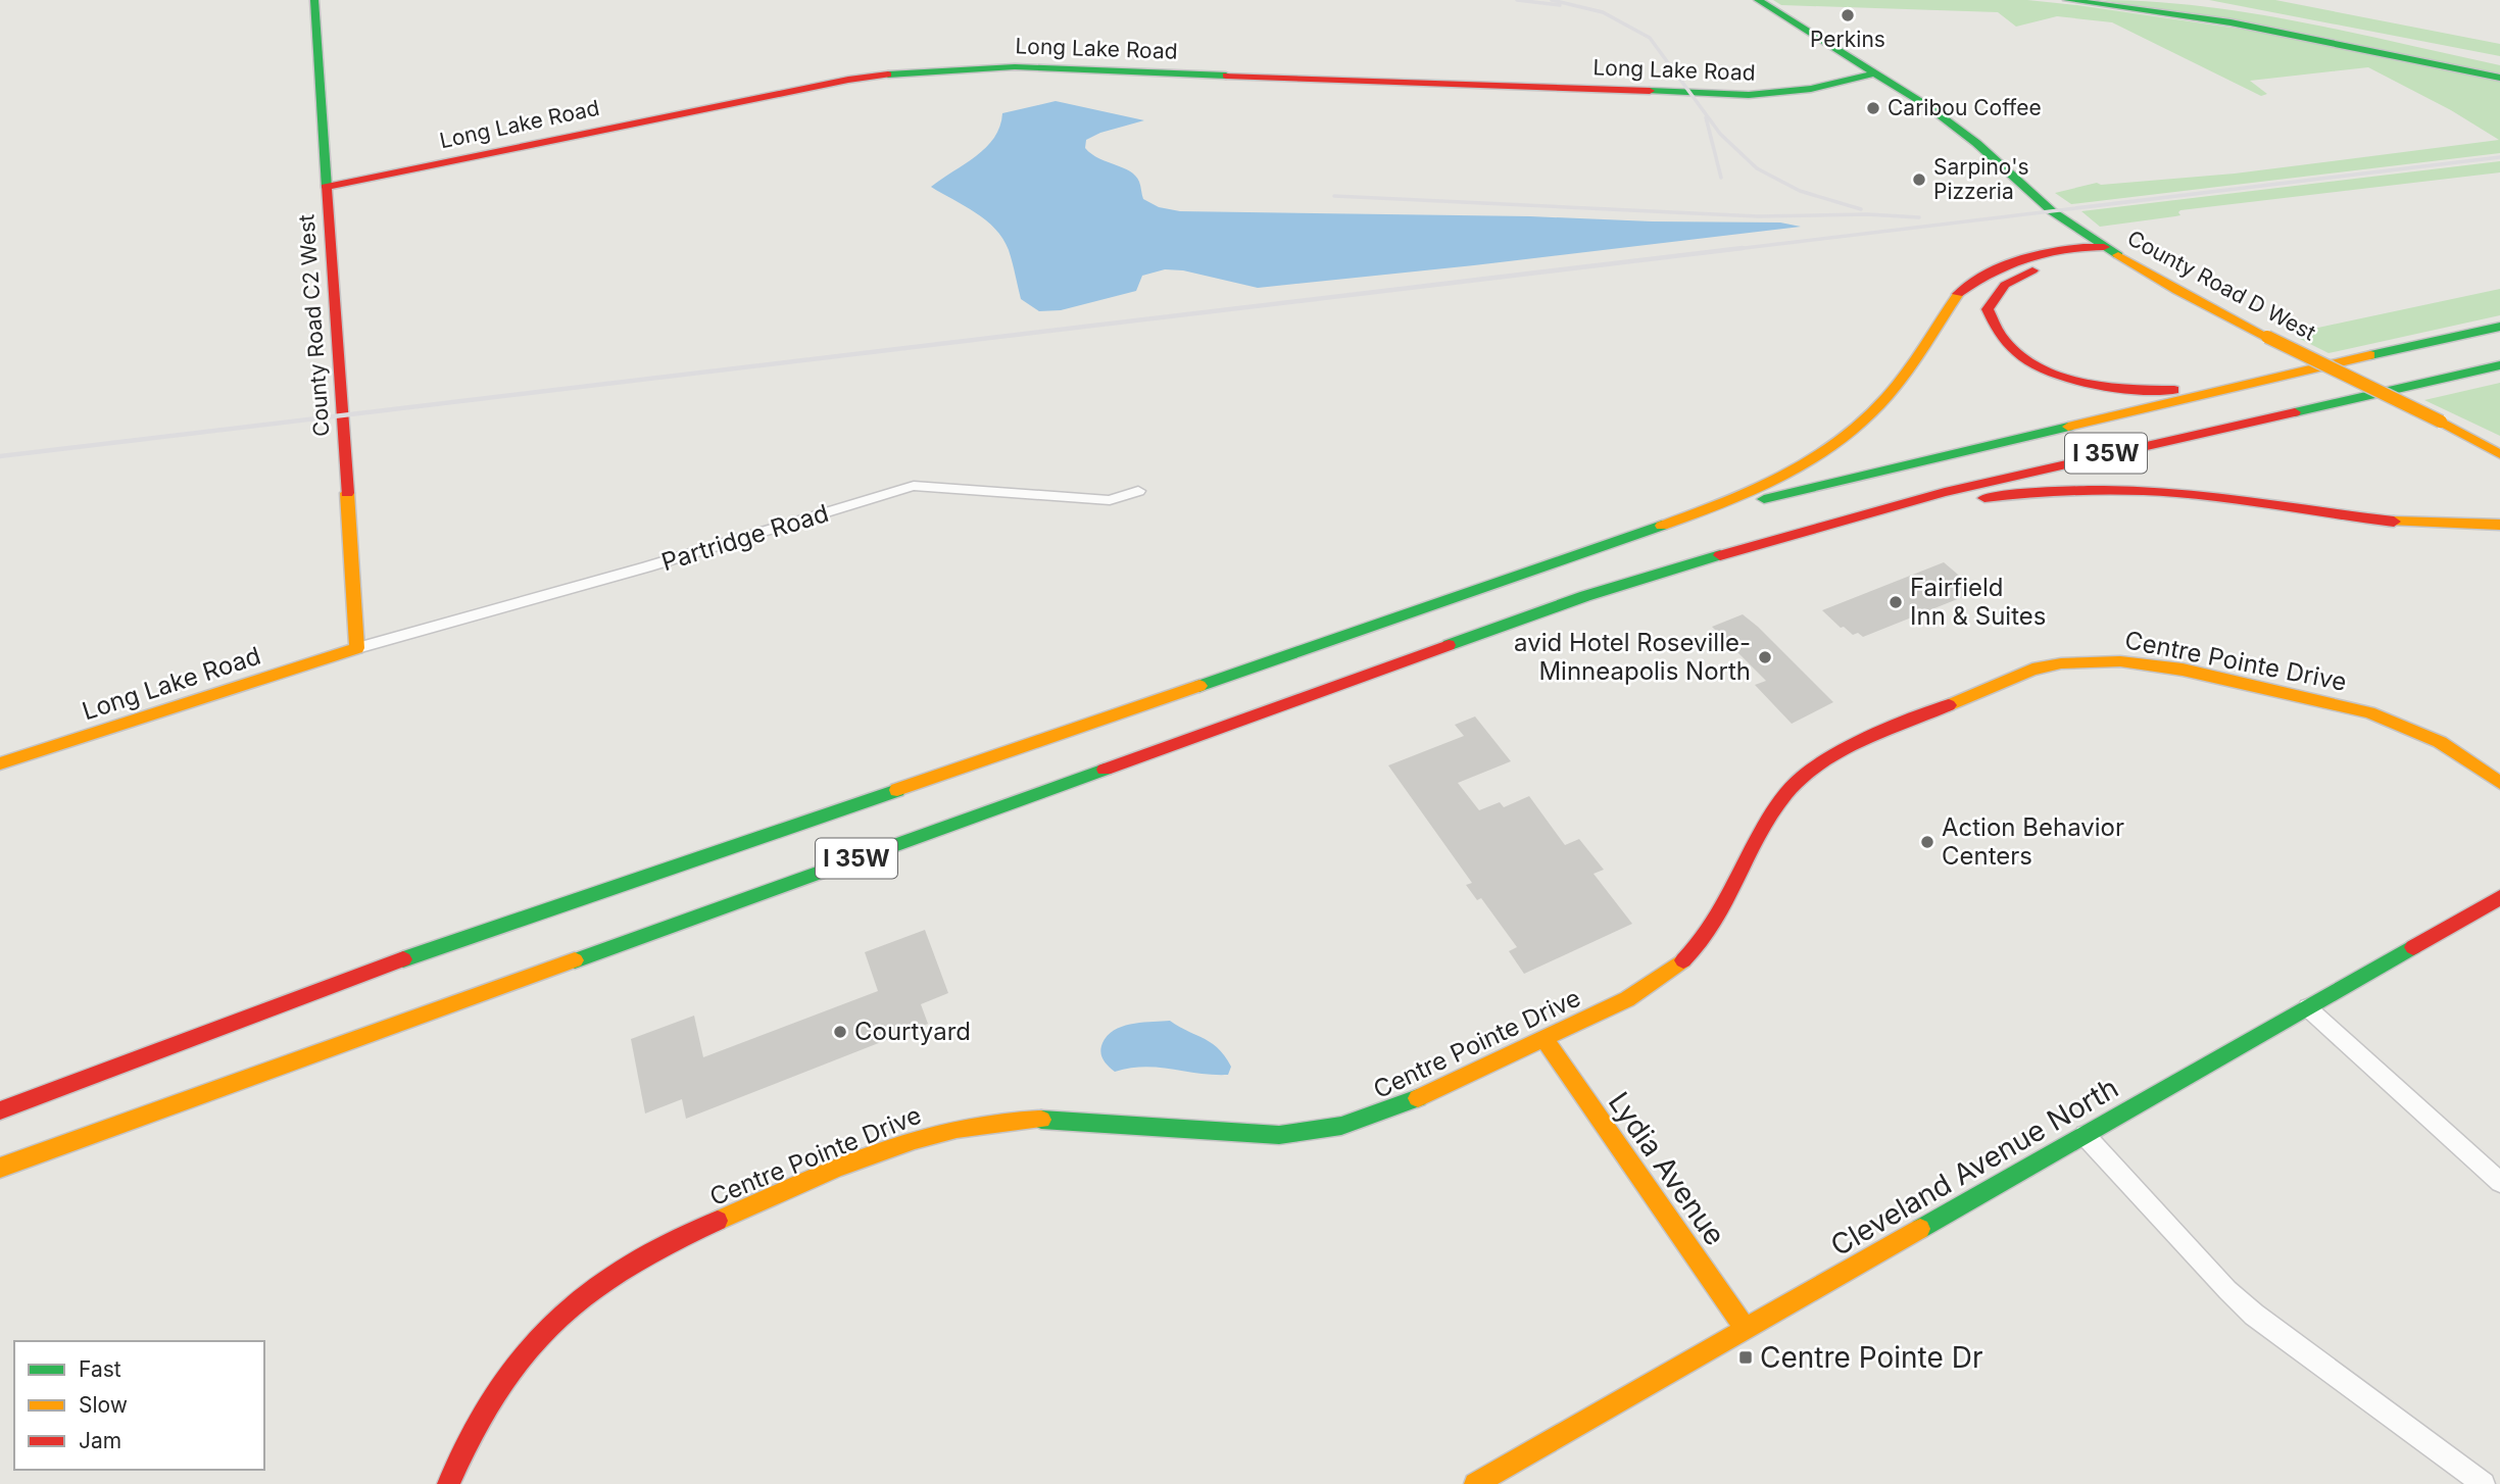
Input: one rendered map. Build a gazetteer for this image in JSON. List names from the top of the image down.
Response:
{
  "streets": {
    "main road": [
      "Long Lake Road",
      "County Road D West",
      "County Road C2 West",
      "I 35W",
      "Centre Pointe Drive",
      "Cleveland Avenue North",
      "Lydia Avenue"
    ],
    "street": ["Partridge Road"]
  },
  "crossings": [
    ["Long Lake Road", "County Road D West"],
    ["Long Lake Road", "County Road C2 West"],
    ["Long Lake Road", "Partridge Road"],
    ["County Road C2 West", "Partridge Road"],
    ["Centre Pointe Drive", "Lydia Avenue"],
    ["Cleveland Avenue North", "Lydia Avenue"]
  ],
  "places": {
    "other": [
      "Perkins",
      "Caribou Coffee",
      "Sarpino's Pizzeria",
      "Fairfield Inn & Suites",
      "avid Hotel Roseville- Minneapolis North",
      "Action Behavior Centers",
      "Courtyard"
    ],
    "transit": ["Centre Pointe Dr"]
  },
  "legend": ["Fast", "Slow", "Jam"]
}
